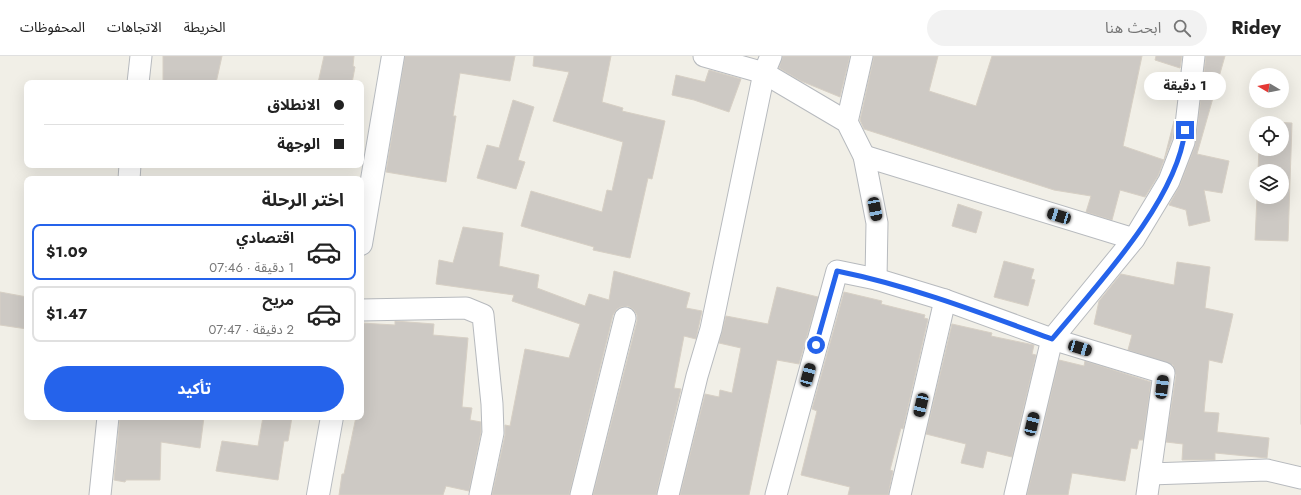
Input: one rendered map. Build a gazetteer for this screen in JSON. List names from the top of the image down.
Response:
{
  "north": "left",
  "page": {
    "header": "Ridey",
    "search": "ابحث هنا",
    "nav": ["الخريطة", "الاتجاهات", "المحفوظات"],
    "bubble": "1 دقيقة",
    "banner": ["الانطلاق", "الوجهة"],
    "heading": "اختر الرحلة",
    "list": [
      {
        "name": "اقتصادي",
        "note": "1 دقيقة · 07:46",
        "value": "$1.09"
      },
      {
        "name": "مريح",
        "note": "2 دقيقة · 07:47",
        "value": "$1.47"
      }
    ],
    "buttons": "تأكيد"
  }
}
